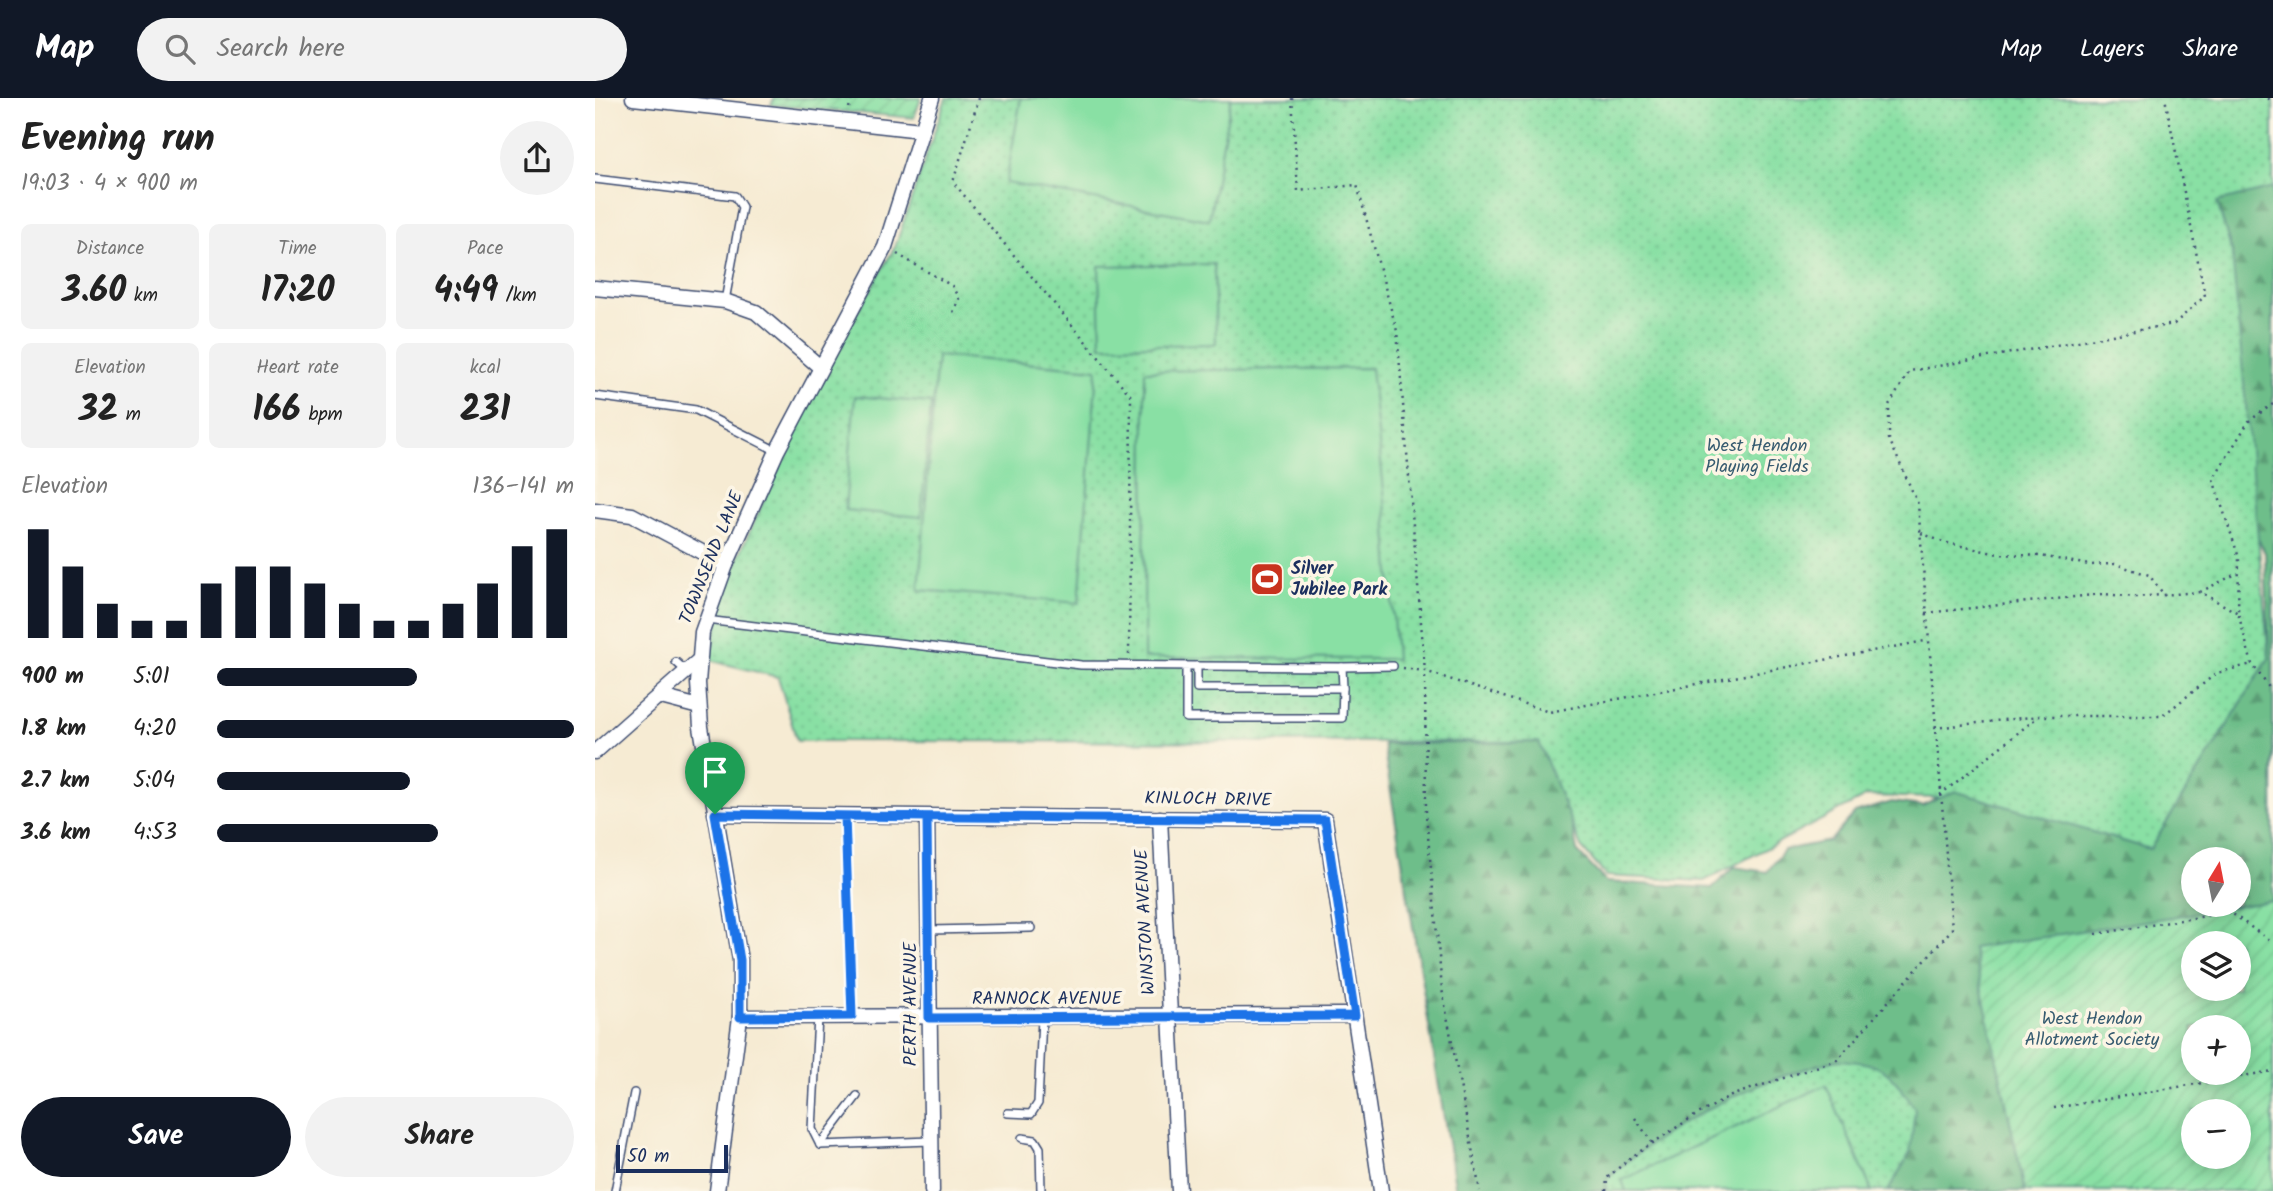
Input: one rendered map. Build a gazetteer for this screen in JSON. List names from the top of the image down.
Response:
{
  "streets": {
    "street": [
      "TOWNSEND LANE",
      "KINLOCH DRIVE",
      "WINSTON AVENUE",
      "RANNOCK AVENUE",
      "PERTH AVENUE"
    ]
  },
  "crossings": [
    ["TOWNSEND LANE", "KINLOCH DRIVE"],
    ["TOWNSEND LANE", "RANNOCK AVENUE"],
    ["KINLOCH DRIVE", "WINSTON AVENUE"],
    ["KINLOCH DRIVE", "RANNOCK AVENUE"],
    ["KINLOCH DRIVE", "PERTH AVENUE"],
    ["WINSTON AVENUE", "RANNOCK AVENUE"],
    ["RANNOCK AVENUE", "PERTH AVENUE"]
  ],
  "parks": ["West Hendon Playing Fields", "West Hendon Allotment Society"],
  "places": {
    "sports": ["Silver Jubilee Park"]
  },
  "scale_bar": "50 m",
  "north": "top",
  "page": {
    "header": "Map",
    "search": "Search here",
    "nav": ["Map", "Layers", "Share"],
    "heading": ["Evening run", "19:03 · 4 × 900 m"],
    "stats": [
      ["Distance", "3.60 km"],
      ["Time", "17:20"],
      ["Pace", "4:49 /km"],
      ["Elevation", "32 m"],
      ["Heart rate", "166 bpm"],
      ["kcal", "231"]
    ],
    "chart": ["Elevation", "136–141 m"],
    "list": [
      {
        "name": "900 m",
        "note": "5:01"
      },
      {
        "name": "1.8 km",
        "note": "4:20"
      },
      {
        "name": "2.7 km",
        "note": "5:04"
      },
      {
        "name": "3.6 km",
        "note": "4:53"
      }
    ],
    "map_buttons": ["+", "−"],
    "buttons": ["Save", "Share"],
    "scale": "50 m"
  }
}
